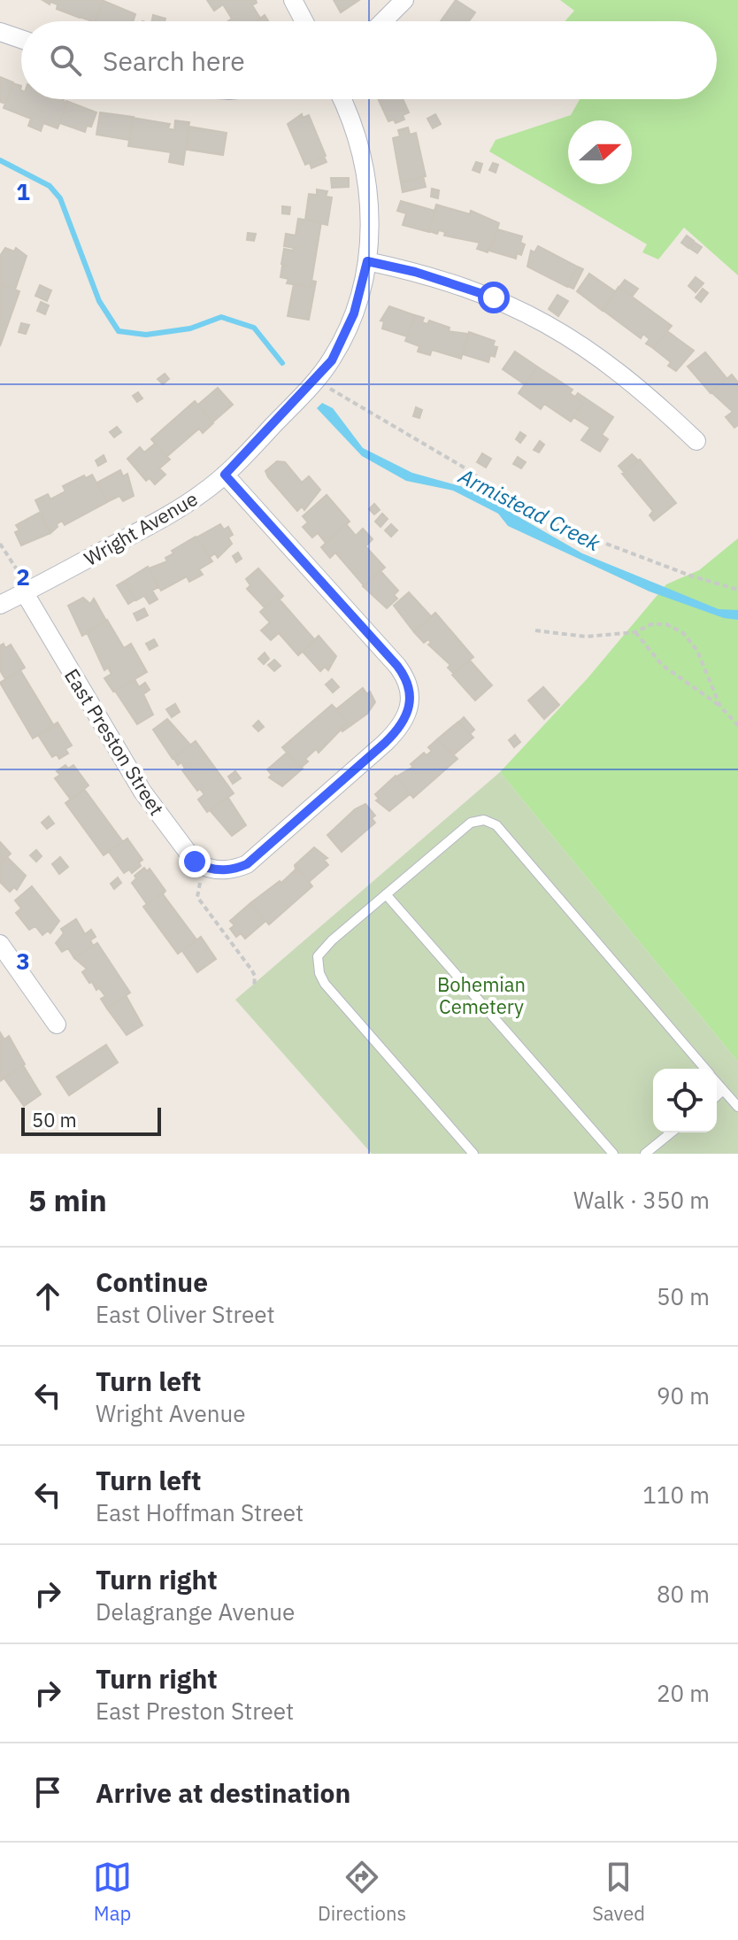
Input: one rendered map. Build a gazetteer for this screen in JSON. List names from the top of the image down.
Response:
{
  "streets": {
    "street": ["Wright Avenue", "East Preston Street"]
  },
  "crossings": [
    ["Wright Avenue", "East Preston Street"]
  ],
  "water": ["Armistead Creek"],
  "parks": ["Bohemian Cemetery"],
  "scale_bar": "50 m",
  "north": "right",
  "page": {
    "search": "Search here",
    "scale": "50 m",
    "heading": ["5 min", "Walk · 350 m"],
    "list": [
      ["Continue", "East Oliver Street", "50 m"],
      ["Turn left", "Wright Avenue", "90 m"],
      ["Turn left", "East Hoffman Street", "110 m"],
      ["Turn right", "Delagrange Avenue", "80 m"],
      ["Turn right", "East Preston Street", "20 m"],
      "Arrive at destination"
    ],
    "nav": ["Map", "Directions", "Saved"]
  },
  "grid": {
    "rows": ["1", "2", "3"]
  }
}
